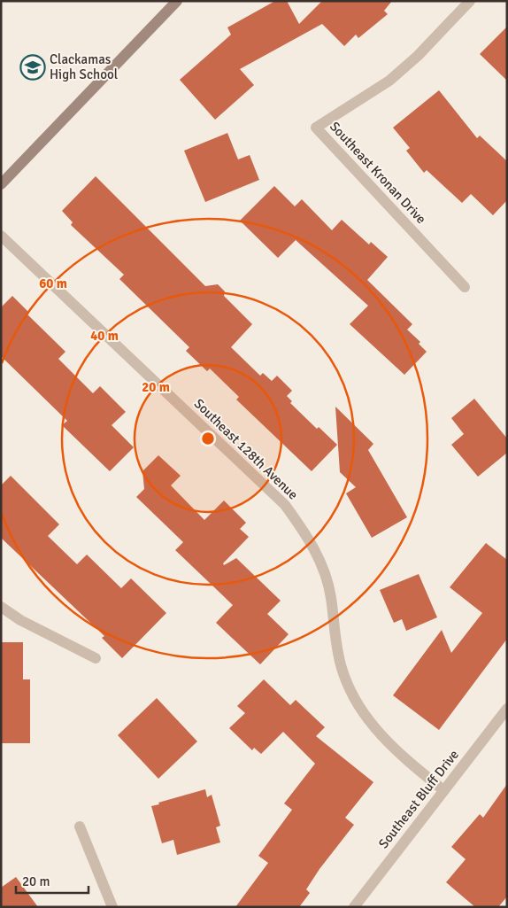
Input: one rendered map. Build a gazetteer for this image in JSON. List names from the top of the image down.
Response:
{
  "streets": {
    "street": ["Southeast Kronan Drive", "Southeast 128th Avenue", "Southeast Bluff Drive"]
  },
  "crossings": [
    ["Southeast 128th Avenue", "Southeast Bluff Drive"]
  ],
  "places": {
    "school or university": ["Clackamas High School"]
  },
  "scale_bar": "20 m",
  "rings": ["60 m", "40 m", "20 m"]
}
